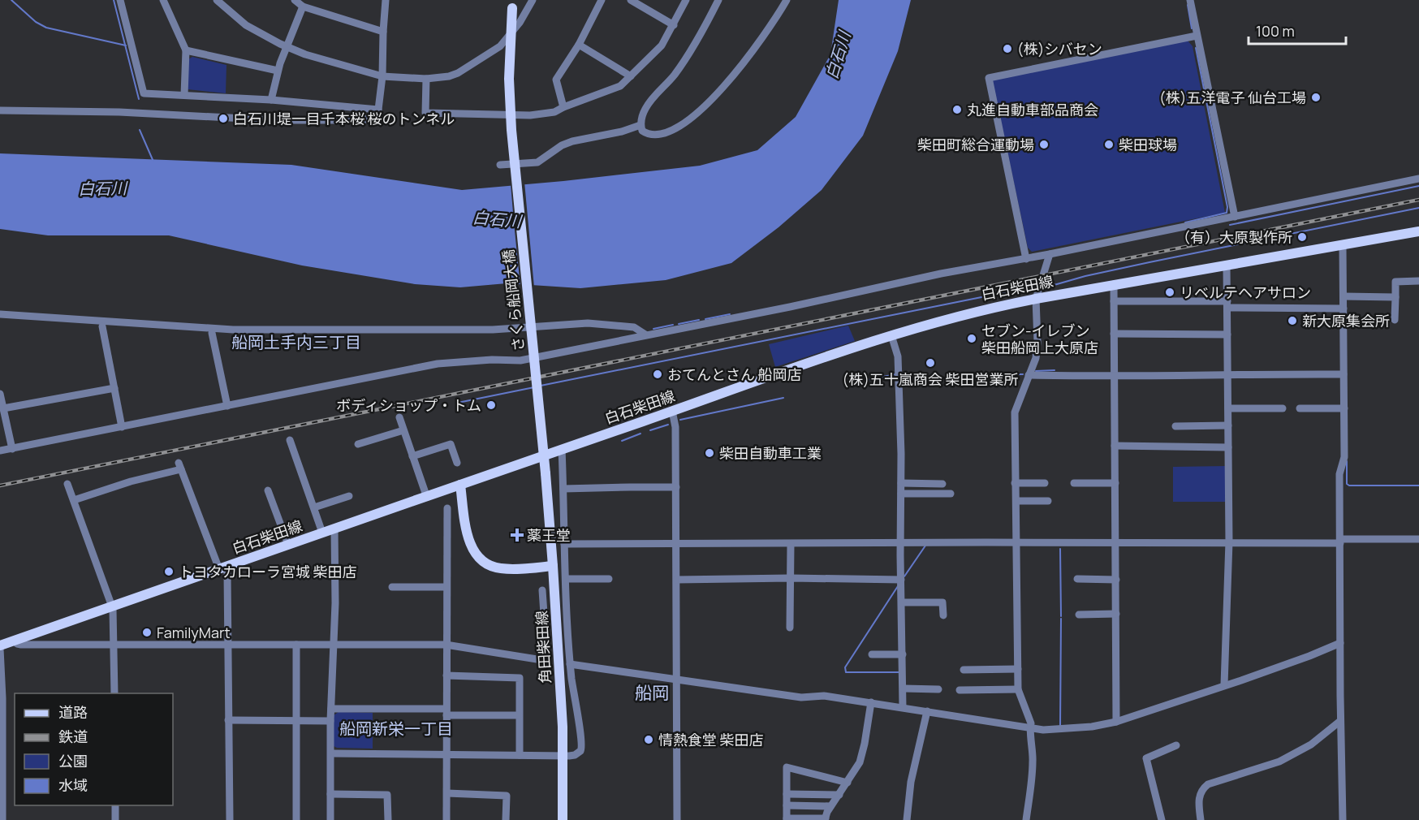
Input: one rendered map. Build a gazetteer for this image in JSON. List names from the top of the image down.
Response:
{
  "streets": {
    "main road": ["白石柴田線", "さくら船岡大橋", "角田柴田線"]
  },
  "crossings": [
    ["さくら船岡大橋", "角田柴田線"]
  ],
  "districts": ["船岡土手内三丁目", "船岡", "船岡新栄一丁目"],
  "water": ["白石川"],
  "places": {
    "other": [
      "(株)シバセン",
      "(株)五洋電子 仙台工場",
      "丸進自動車部品商会",
      "白石川堤一目千本桜 桜のトンネル",
      "柴田町総合運動場",
      "柴田球場",
      "（有）大原製作所",
      "リベルテヘアサロン",
      "新大原集会所",
      "セブン-イレブン 柴田船岡上大原店",
      "(株)五十嵐商会 柴田営業所",
      "おてんとさん 船岡店",
      "ボディショップ・トム",
      "柴田自動車工業",
      "トヨタカローラ宮城 柴田店",
      "FamilyMart",
      "情熱食堂 柴田店"
    ],
    "health": ["薬王堂"]
  },
  "legend": [
    "道路",
    "鉄道",
    "公園",
    "水域"
  ],
  "scale_bar": "100 m"
}
